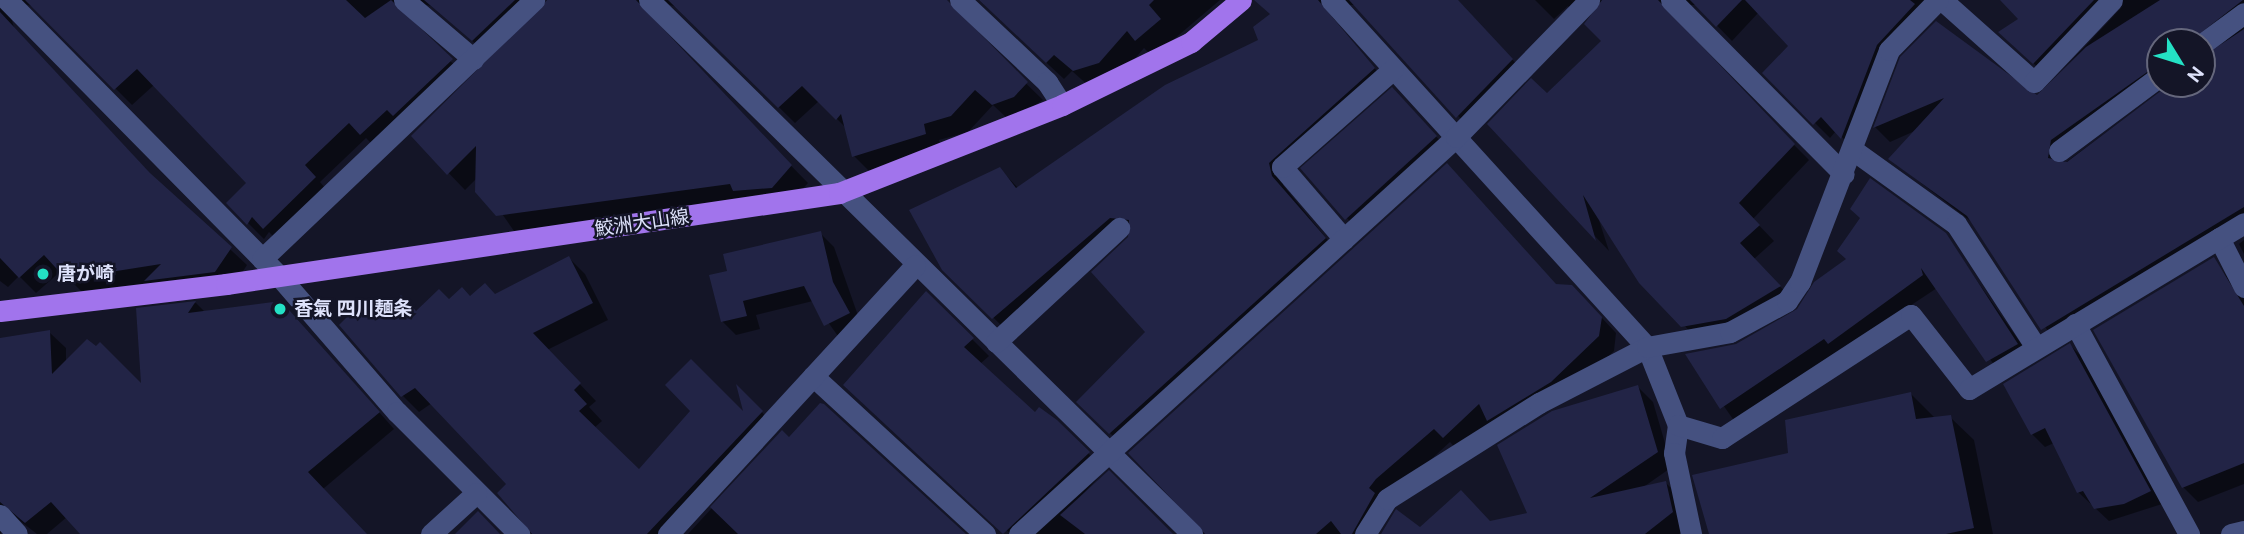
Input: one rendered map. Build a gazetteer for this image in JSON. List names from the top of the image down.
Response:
{
  "streets": {
    "main road": ["鮫洲大山線"]
  },
  "places": ["唐が崎", "香氣 四川麺条"],
  "north": "bottom right"
}
